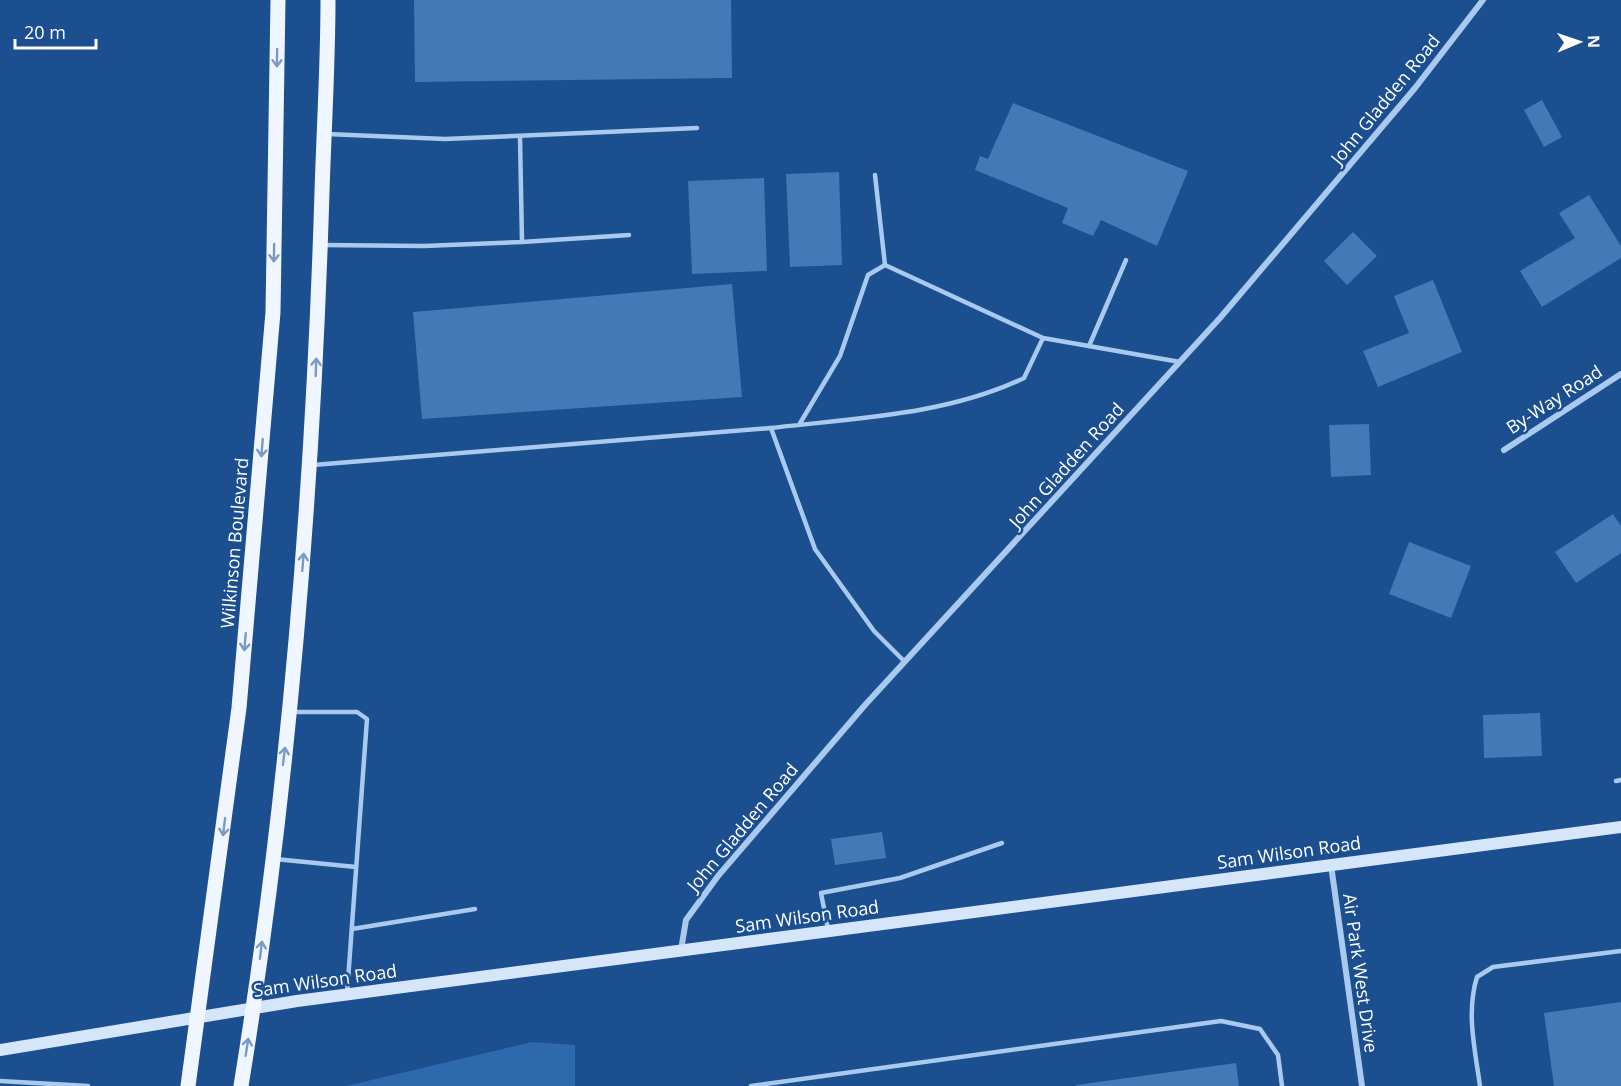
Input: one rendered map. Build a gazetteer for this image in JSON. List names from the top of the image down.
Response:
{
  "streets": {
    "main road": ["Wilkinson Boulevard"],
    "street": [
      "John Gladden Road",
      "By-Way Road",
      "Sam Wilson Road",
      "Air Park West Drive"
    ]
  },
  "crossings": [
    ["John Gladden Road", "Sam Wilson Road"],
    ["Wilkinson Boulevard", "Sam Wilson Road"],
    ["Sam Wilson Road", "Air Park West Drive"]
  ],
  "scale_bar": "20 m",
  "north": "right"
}
